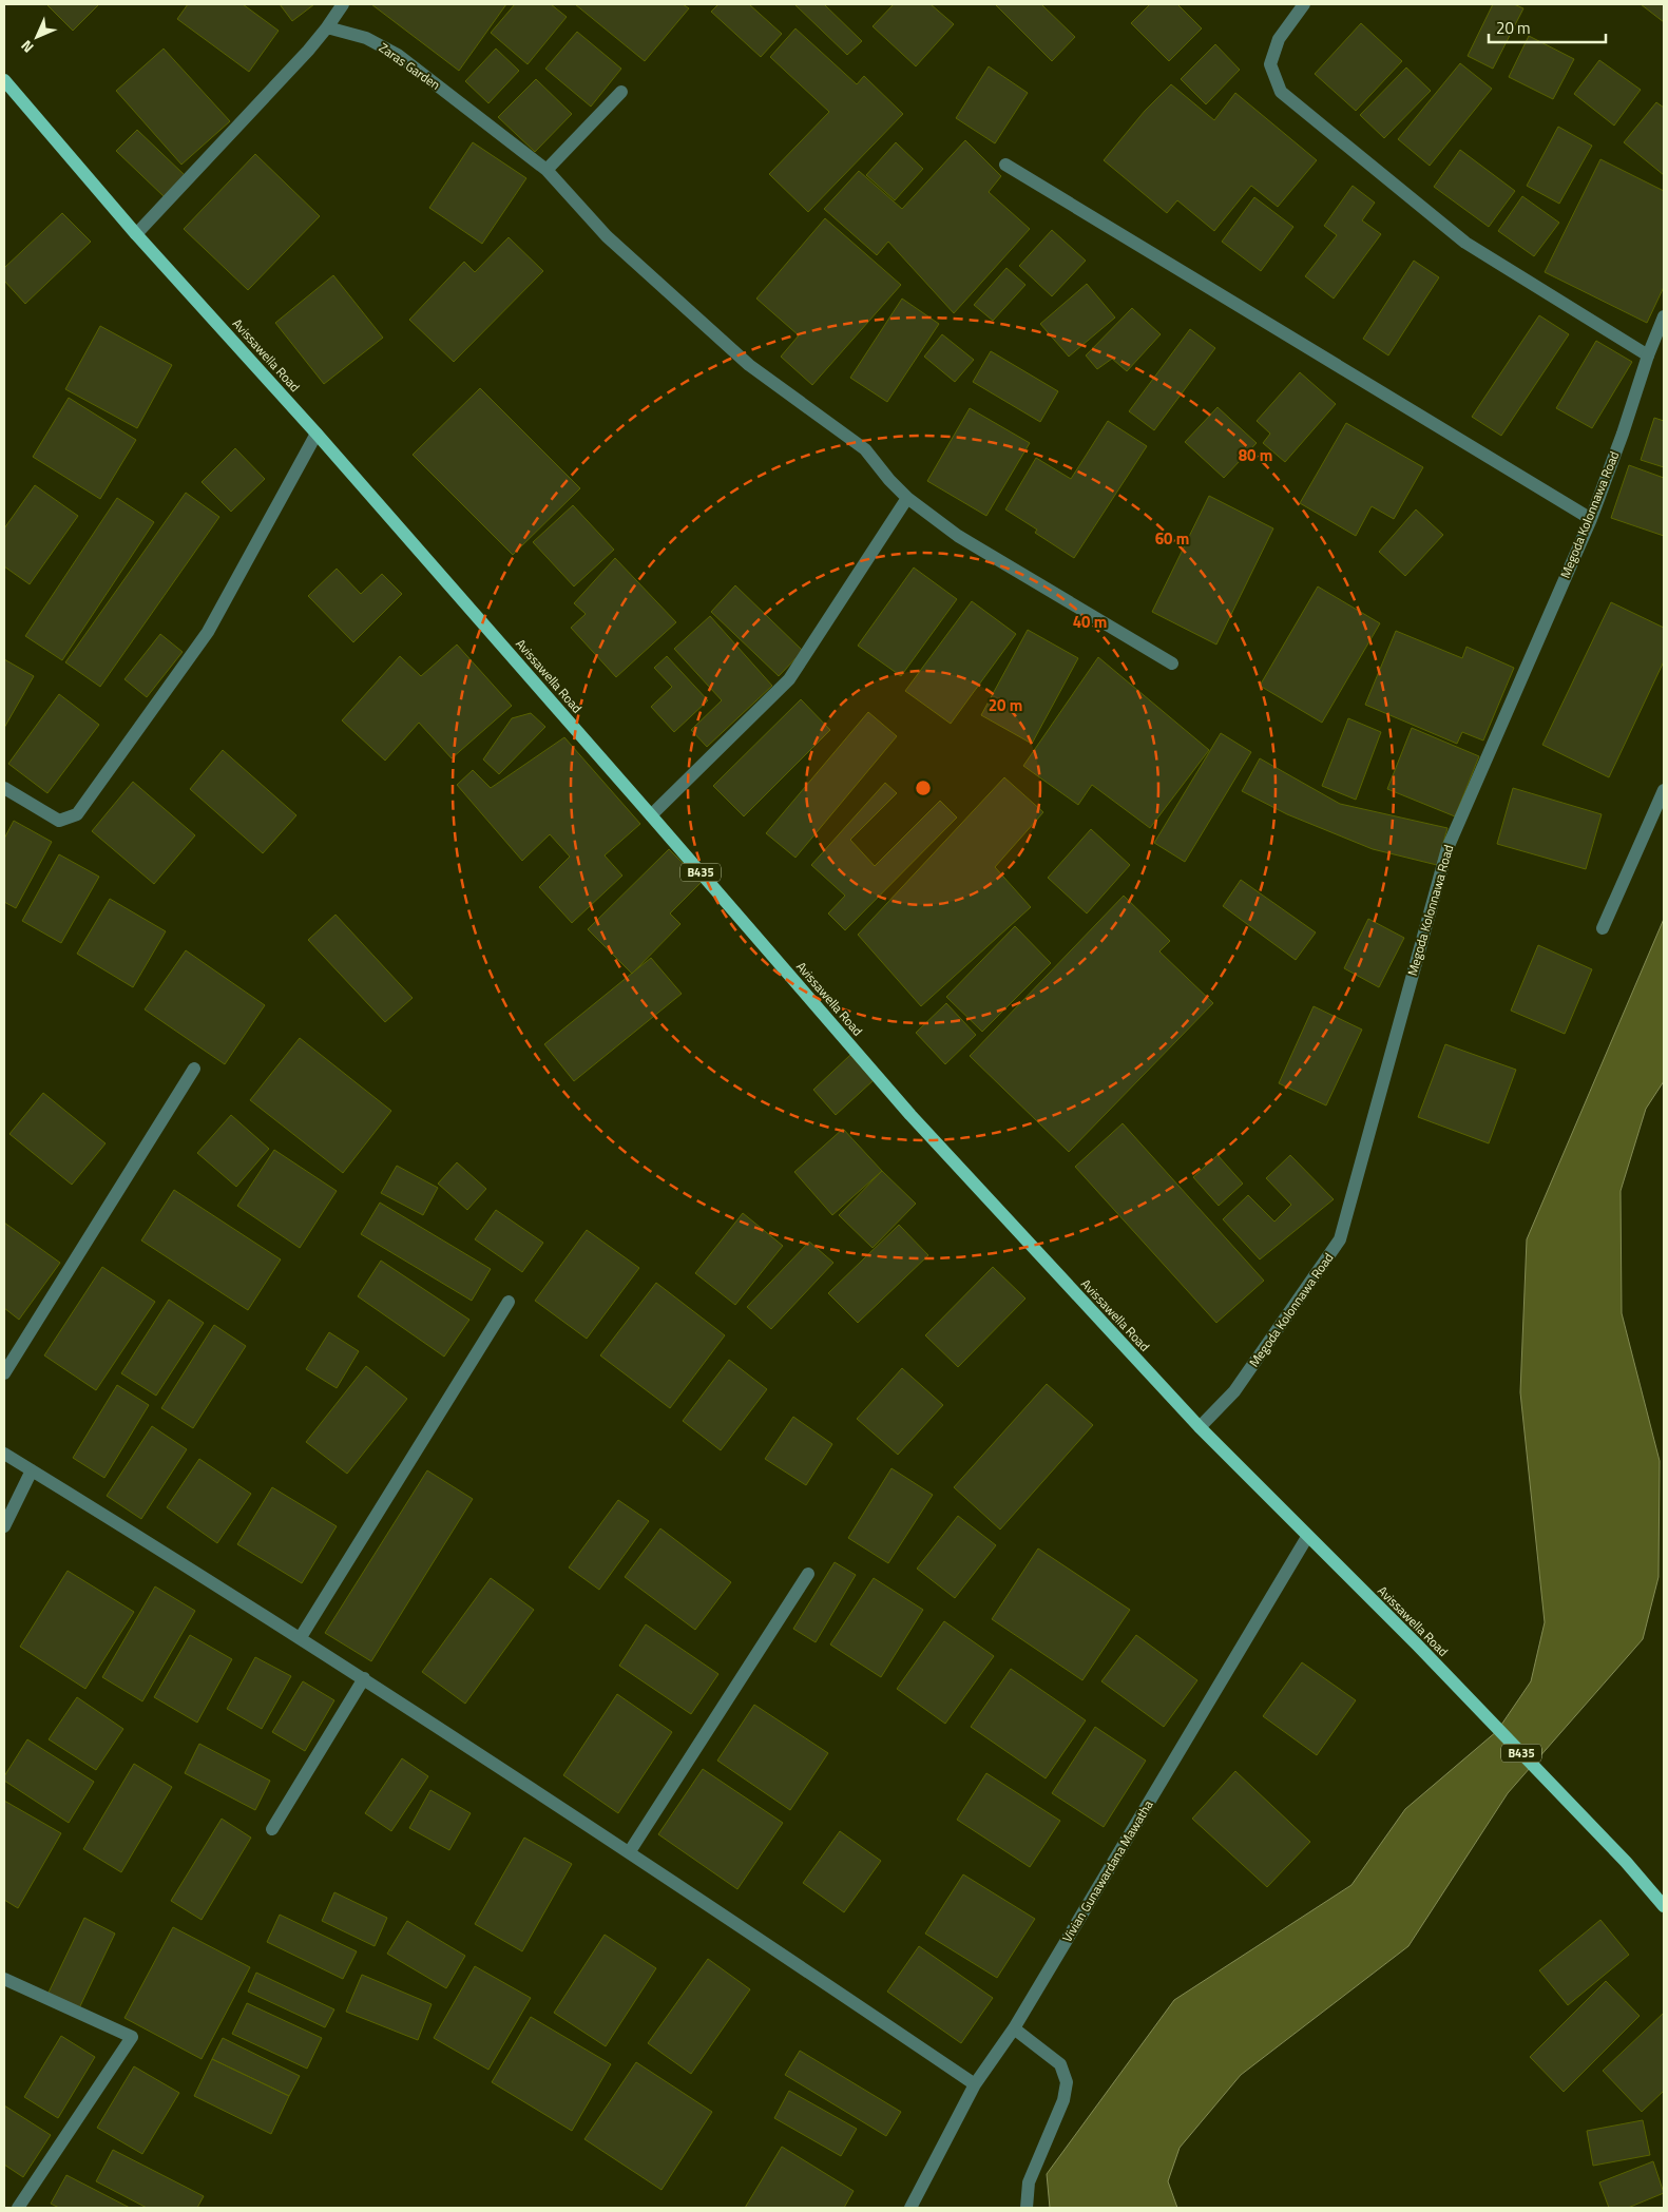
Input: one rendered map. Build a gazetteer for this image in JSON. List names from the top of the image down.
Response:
{
  "streets": {
    "main road": ["Avissawella Road", "B435"],
    "street": ["Zaras Garden", "Megoda Kolonnawa Road", "Vivian Gunawardana Mawatha"]
  },
  "crossings": [
    ["Avissawella Road", "Megoda Kolonnawa Road"],
    ["Avissawella Road", "Vivian Gunawardana Mawatha"]
  ],
  "scale_bar": "20 m",
  "north": "bottom left",
  "rings": [
    "80 m",
    "60 m",
    "40 m",
    "20 m"
  ]
}
